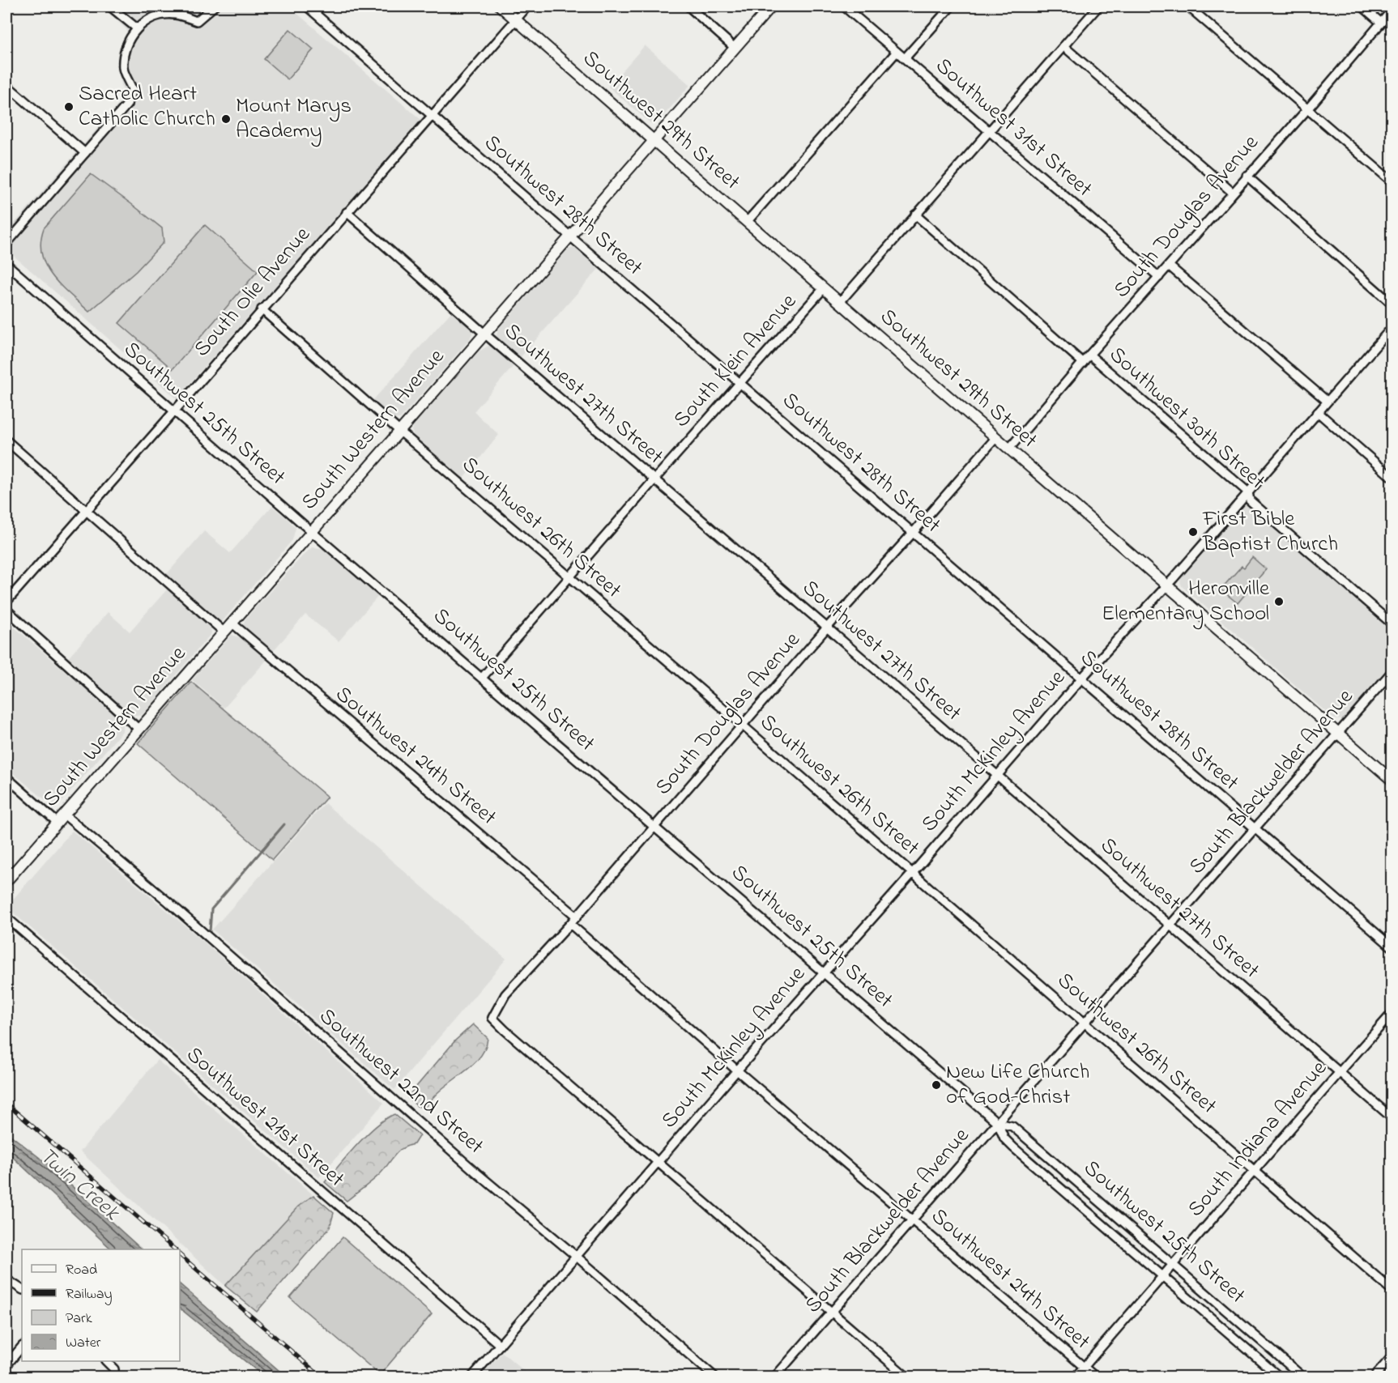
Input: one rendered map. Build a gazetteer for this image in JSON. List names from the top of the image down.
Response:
{
  "streets": {
    "main road": ["Southwest 29th Street", "South Western Avenue"],
    "street": [
      "Southwest 31st Street",
      "Southwest 28th Street",
      "South Douglas Avenue",
      "South Olie Avenue",
      "South Klein Avenue",
      "Southwest 27th Street",
      "Southwest 25th Street",
      "Southwest 30th Street",
      "Southwest 26th Street",
      "South McKinley Avenue",
      "Southwest 24th Street",
      "South Blackwelder Avenue",
      "Southwest 22nd Street",
      "Southwest 21st Street",
      "South Indiana Avenue"
    ]
  },
  "crossings": [
    ["Southwest 29th Street", "South Douglas Avenue"],
    ["Southwest 29th Street", "South Olie Avenue"],
    ["Southwest 29th Street", "South Klein Avenue"],
    ["Southwest 29th Street", "South Western Avenue"],
    ["Southwest 29th Street", "South McKinley Avenue"],
    ["Southwest 29th Street", "South Blackwelder Avenue"],
    ["Southwest 31st Street", "South Douglas Avenue"],
    ["Southwest 28th Street", "South Douglas Avenue"],
    ["Southwest 28th Street", "South Olie Avenue"],
    ["Southwest 28th Street", "South Klein Avenue"],
    ["Southwest 28th Street", "South Western Avenue"],
    ["Southwest 28th Street", "South McKinley Avenue"],
    ["Southwest 28th Street", "South Blackwelder Avenue"],
    ["South Douglas Avenue", "Southwest 27th Street"],
    ["South Douglas Avenue", "Southwest 25th Street"],
    ["South Douglas Avenue", "Southwest 30th Street"],
    ["South Douglas Avenue", "Southwest 26th Street"],
    ["South Douglas Avenue", "South McKinley Avenue"],
    ["South Douglas Avenue", "Southwest 24th Street"],
    ["South Olie Avenue", "Southwest 27th Street"],
    ["South Olie Avenue", "Southwest 25th Street"],
    ["South Olie Avenue", "Southwest 26th Street"],
    ["South Klein Avenue", "Southwest 27th Street"],
    ["South Klein Avenue", "Southwest 25th Street"],
    ["South Klein Avenue", "Southwest 26th Street"],
    ["Southwest 27th Street", "South Western Avenue"],
    ["Southwest 27th Street", "South McKinley Avenue"],
    ["Southwest 27th Street", "South Blackwelder Avenue"],
    ["Southwest 27th Street", "South Indiana Avenue"],
    ["Southwest 25th Street", "South Western Avenue"],
    ["Southwest 25th Street", "South McKinley Avenue"],
    ["Southwest 25th Street", "South Blackwelder Avenue"],
    ["Southwest 25th Street", "South Indiana Avenue"],
    ["Southwest 30th Street", "South McKinley Avenue"],
    ["South Western Avenue", "Southwest 26th Street"],
    ["South Western Avenue", "Southwest 24th Street"],
    ["South Western Avenue", "Southwest 22nd Street"],
    ["Southwest 26th Street", "South McKinley Avenue"],
    ["Southwest 26th Street", "South Blackwelder Avenue"],
    ["Southwest 26th Street", "South Indiana Avenue"],
    ["South McKinley Avenue", "Southwest 24th Street"],
    ["South McKinley Avenue", "Southwest 22nd Street"],
    ["South McKinley Avenue", "Southwest 21st Street"],
    ["Southwest 24th Street", "South Blackwelder Avenue"],
    ["Southwest 24th Street", "South Indiana Avenue"]
  ],
  "water": ["Twin Creek"],
  "places": [
    "Sacred Heart Catholic Church",
    "Mount Marys Academy",
    "First Bible Baptist Church",
    "Heronville Elementary School",
    "New Life Church of God-Christ"
  ],
  "legend": [
    "Road",
    "Railway",
    "Park",
    "Water"
  ]
}
